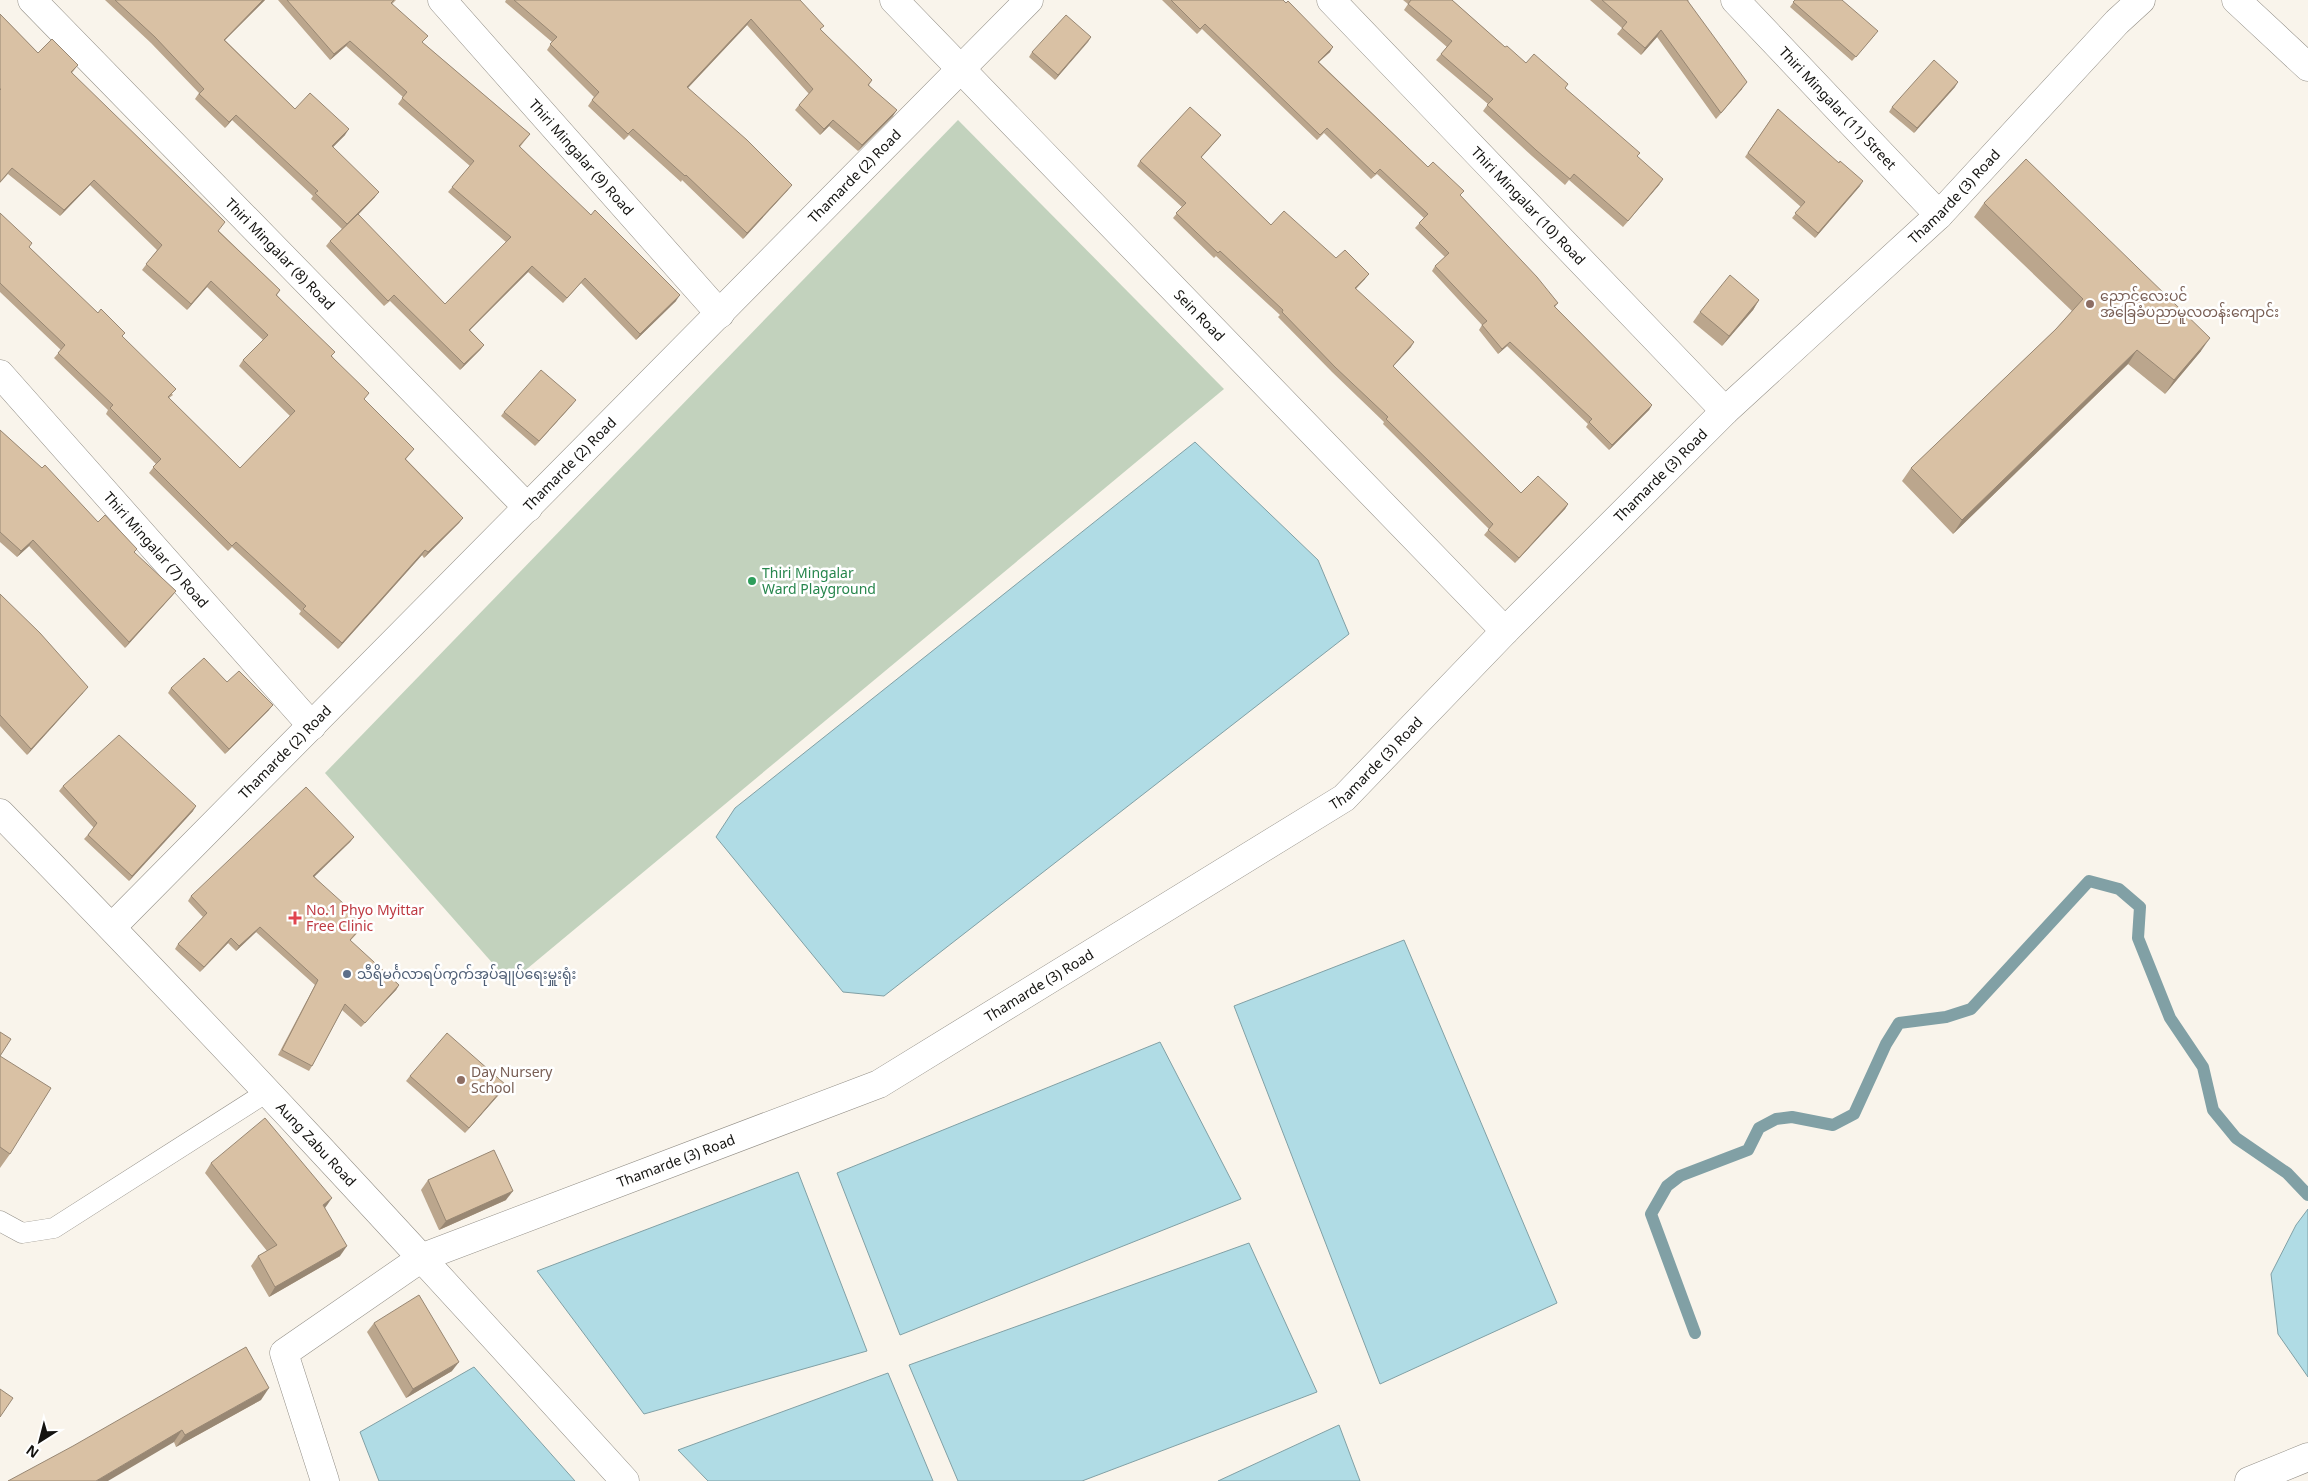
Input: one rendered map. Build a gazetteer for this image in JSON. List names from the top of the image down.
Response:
{
  "streets": {
    "street": [
      "Thiri Mingalar (11) Street",
      "Thiri Mingalar (9) Road",
      "Thamarde (2) Road",
      "Thamarde (3) Road",
      "Thiri Mingalar (10) Road",
      "Thiri Mingalar (8) Road",
      "Sein Road",
      "Thiri Mingalar (7) Road",
      "Aung Zabu Road"
    ]
  },
  "crossings": [
    ["Thiri Mingalar (11) Street", "Thamarde (3) Road"],
    ["Thiri Mingalar (9) Road", "Thamarde (2) Road"],
    ["Thamarde (2) Road", "Thiri Mingalar (8) Road"],
    ["Thamarde (2) Road", "Sein Road"],
    ["Thamarde (2) Road", "Thiri Mingalar (7) Road"],
    ["Thamarde (2) Road", "Aung Zabu Road"],
    ["Thamarde (3) Road", "Thiri Mingalar (10) Road"],
    ["Thamarde (3) Road", "Sein Road"],
    ["Thamarde (3) Road", "Aung Zabu Road"]
  ],
  "places": {
    "other": [
      "ညောင်လေးပင် အခြေခံပညာမူလတန်းကျောင်း",
      "Thiri Mingalar Ward Playground",
      "သီရိမင်္ဂလာရပ်ကွက်အုပ်ချုပ်ရေးမှူးရုံး",
      "Day Nursery School"
    ],
    "health": ["No.1 Phyo Myittar Free Clinic"]
  },
  "north": "bottom left"
}
